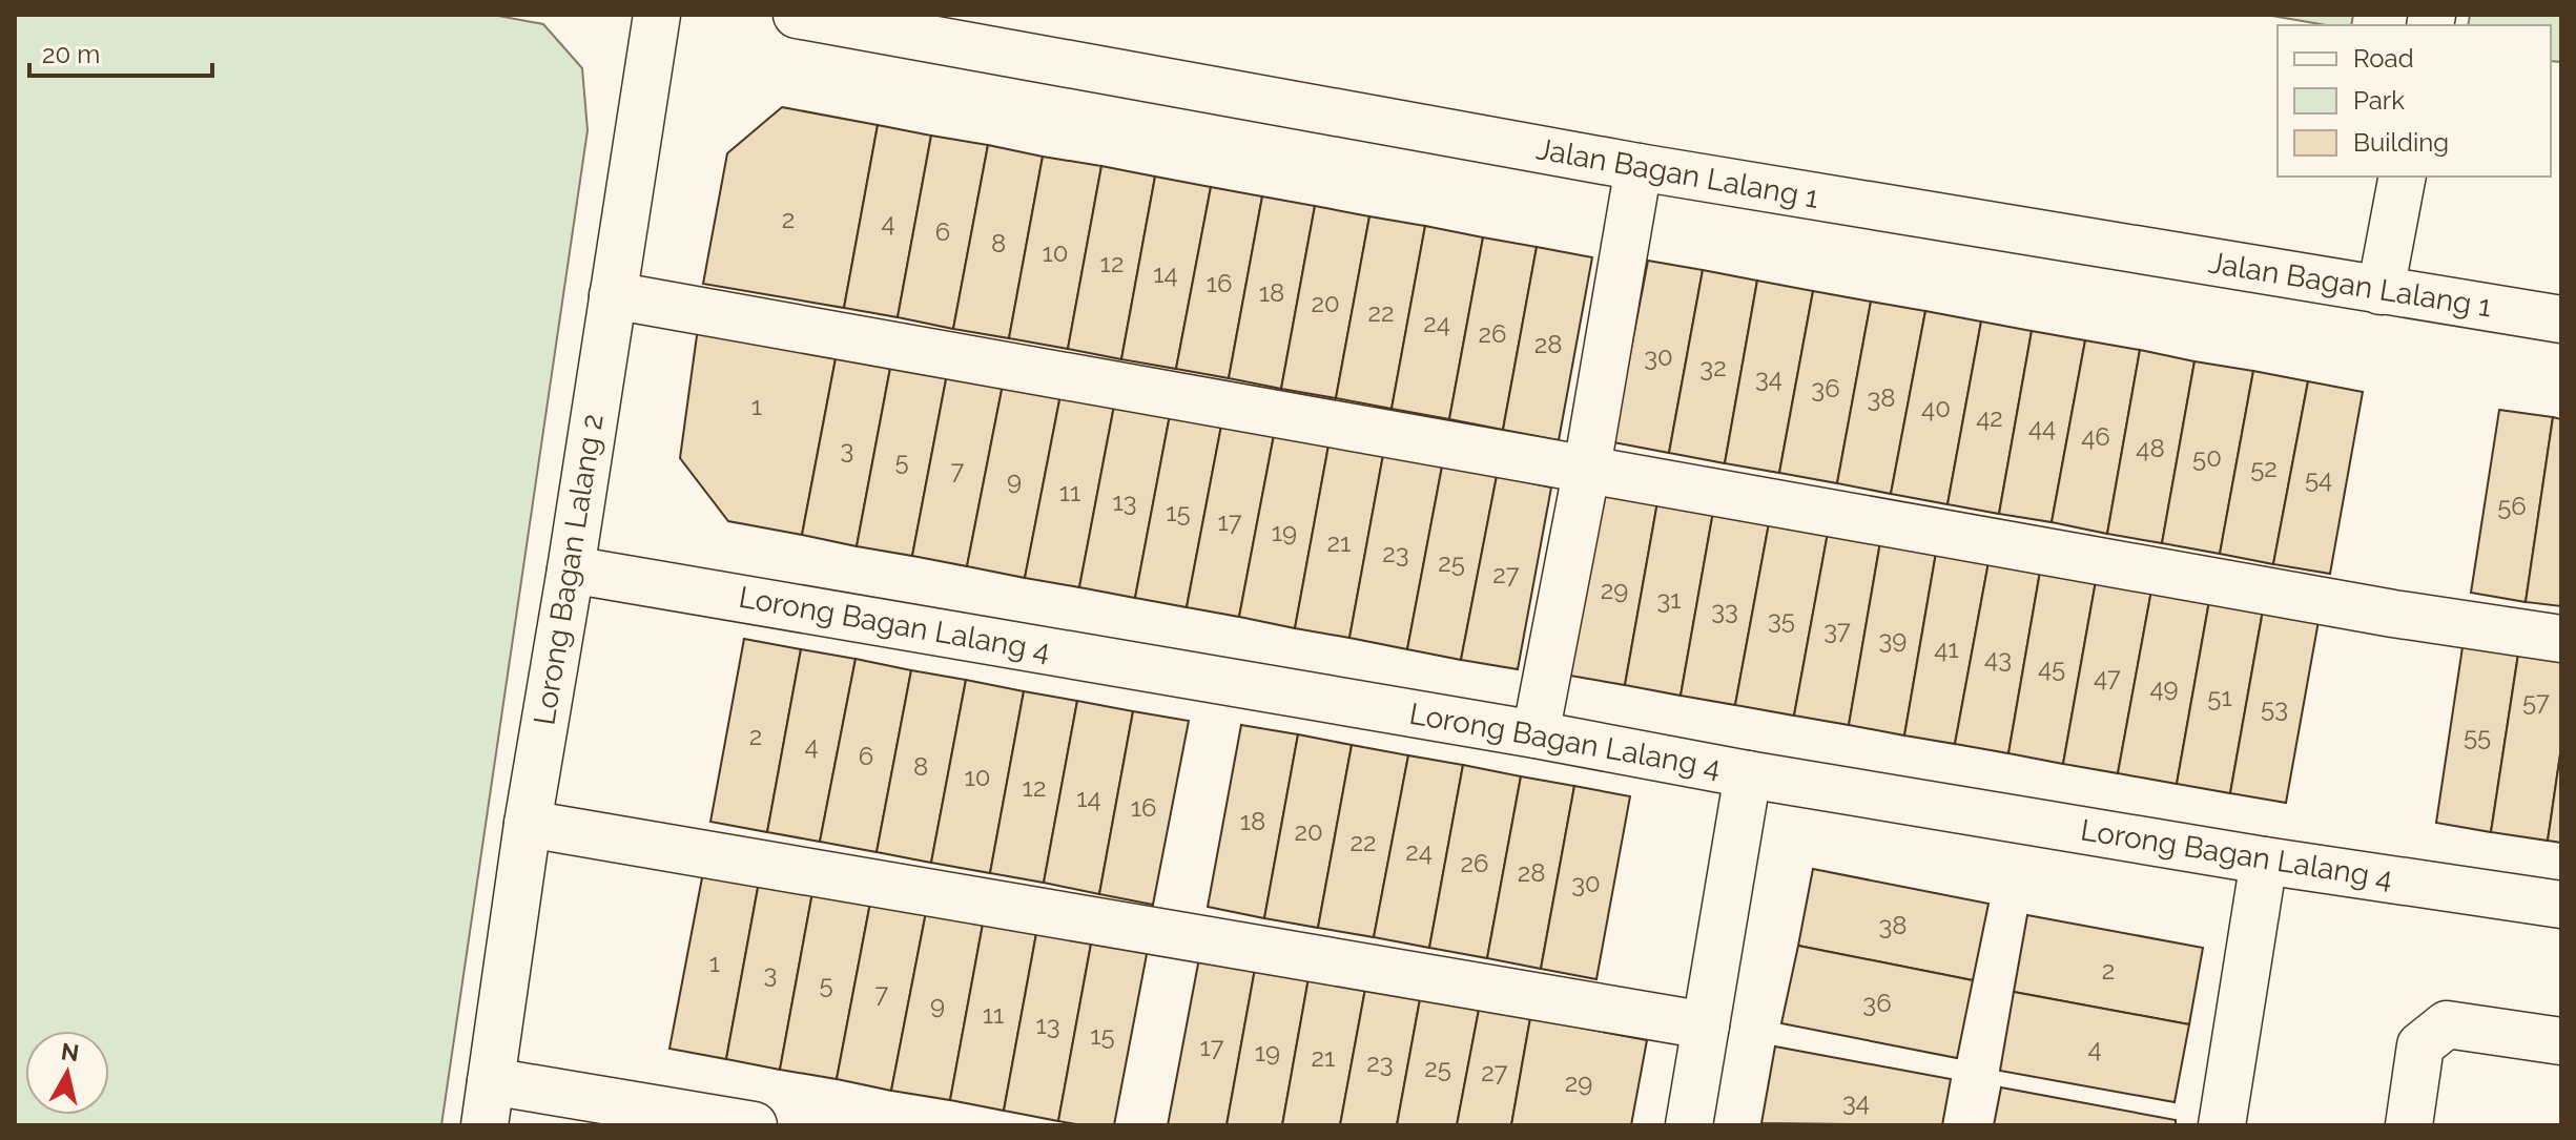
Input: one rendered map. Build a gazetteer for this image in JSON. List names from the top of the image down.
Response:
{
  "streets": {
    "street": ["Jalan Bagan Lalang 1", "Lorong Bagan Lalang 2", "Lorong Bagan Lalang 4"]
  },
  "crossings": [
    ["Lorong Bagan Lalang 2", "Lorong Bagan Lalang 4"]
  ],
  "house_numbers": [
    "2",
    "4",
    "6",
    "8",
    "10",
    "12",
    "14",
    "16",
    "18",
    "20",
    "22",
    "24",
    "26",
    "28",
    "30",
    "32",
    "34",
    "36",
    "38",
    "1",
    "40",
    "42",
    "44",
    "46",
    "48",
    "3",
    "50",
    "5",
    "52",
    "7",
    "54",
    "9",
    "11",
    "13",
    "56",
    "15",
    "17",
    "19",
    "21",
    "23",
    "25",
    "27",
    "29",
    "31",
    "33",
    "35",
    "37",
    "39",
    "41",
    "43",
    "45",
    "47",
    "49",
    "51",
    "57",
    "53",
    "2",
    "55",
    "4",
    "6",
    "8",
    "10",
    "12",
    "14",
    "16",
    "18",
    "20",
    "22",
    "24",
    "26",
    "28",
    "30",
    "38",
    "1",
    "2",
    "3",
    "5",
    "7",
    "36",
    "9",
    "11",
    "13",
    "15",
    "17",
    "4",
    "19",
    "21",
    "23",
    "25",
    "27",
    "29",
    "34"
  ],
  "legend": ["Road", "Park", "Building"],
  "scale_bar": "20 m",
  "north": "top"
}
